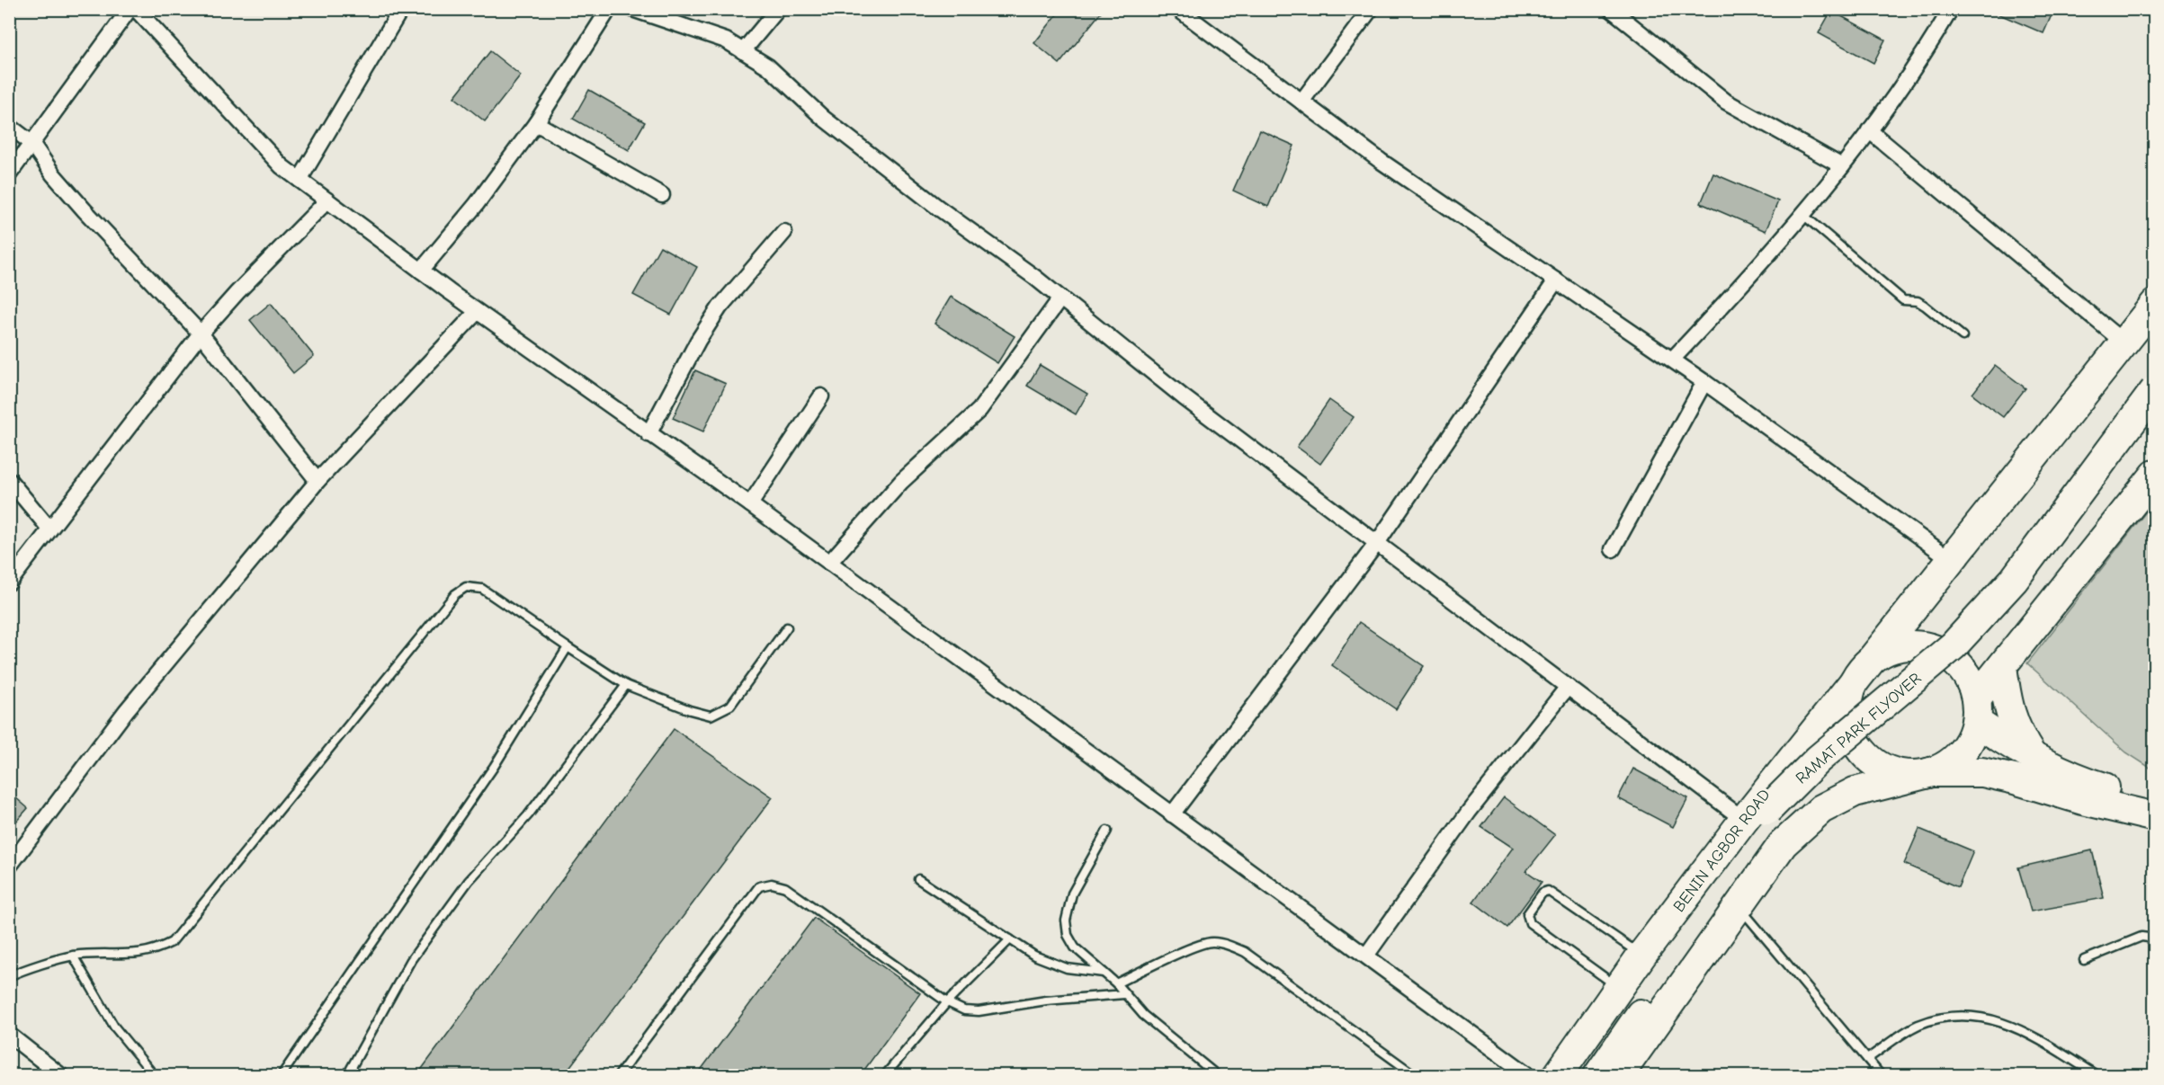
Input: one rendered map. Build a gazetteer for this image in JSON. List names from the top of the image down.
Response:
{
  "streets": {
    "highway": ["RAMAT PARK FLYOVER", "BENIN AGBOR ROAD"]
  },
  "crossings": [
    ["RAMAT PARK FLYOVER", "BENIN AGBOR ROAD"]
  ]
}
